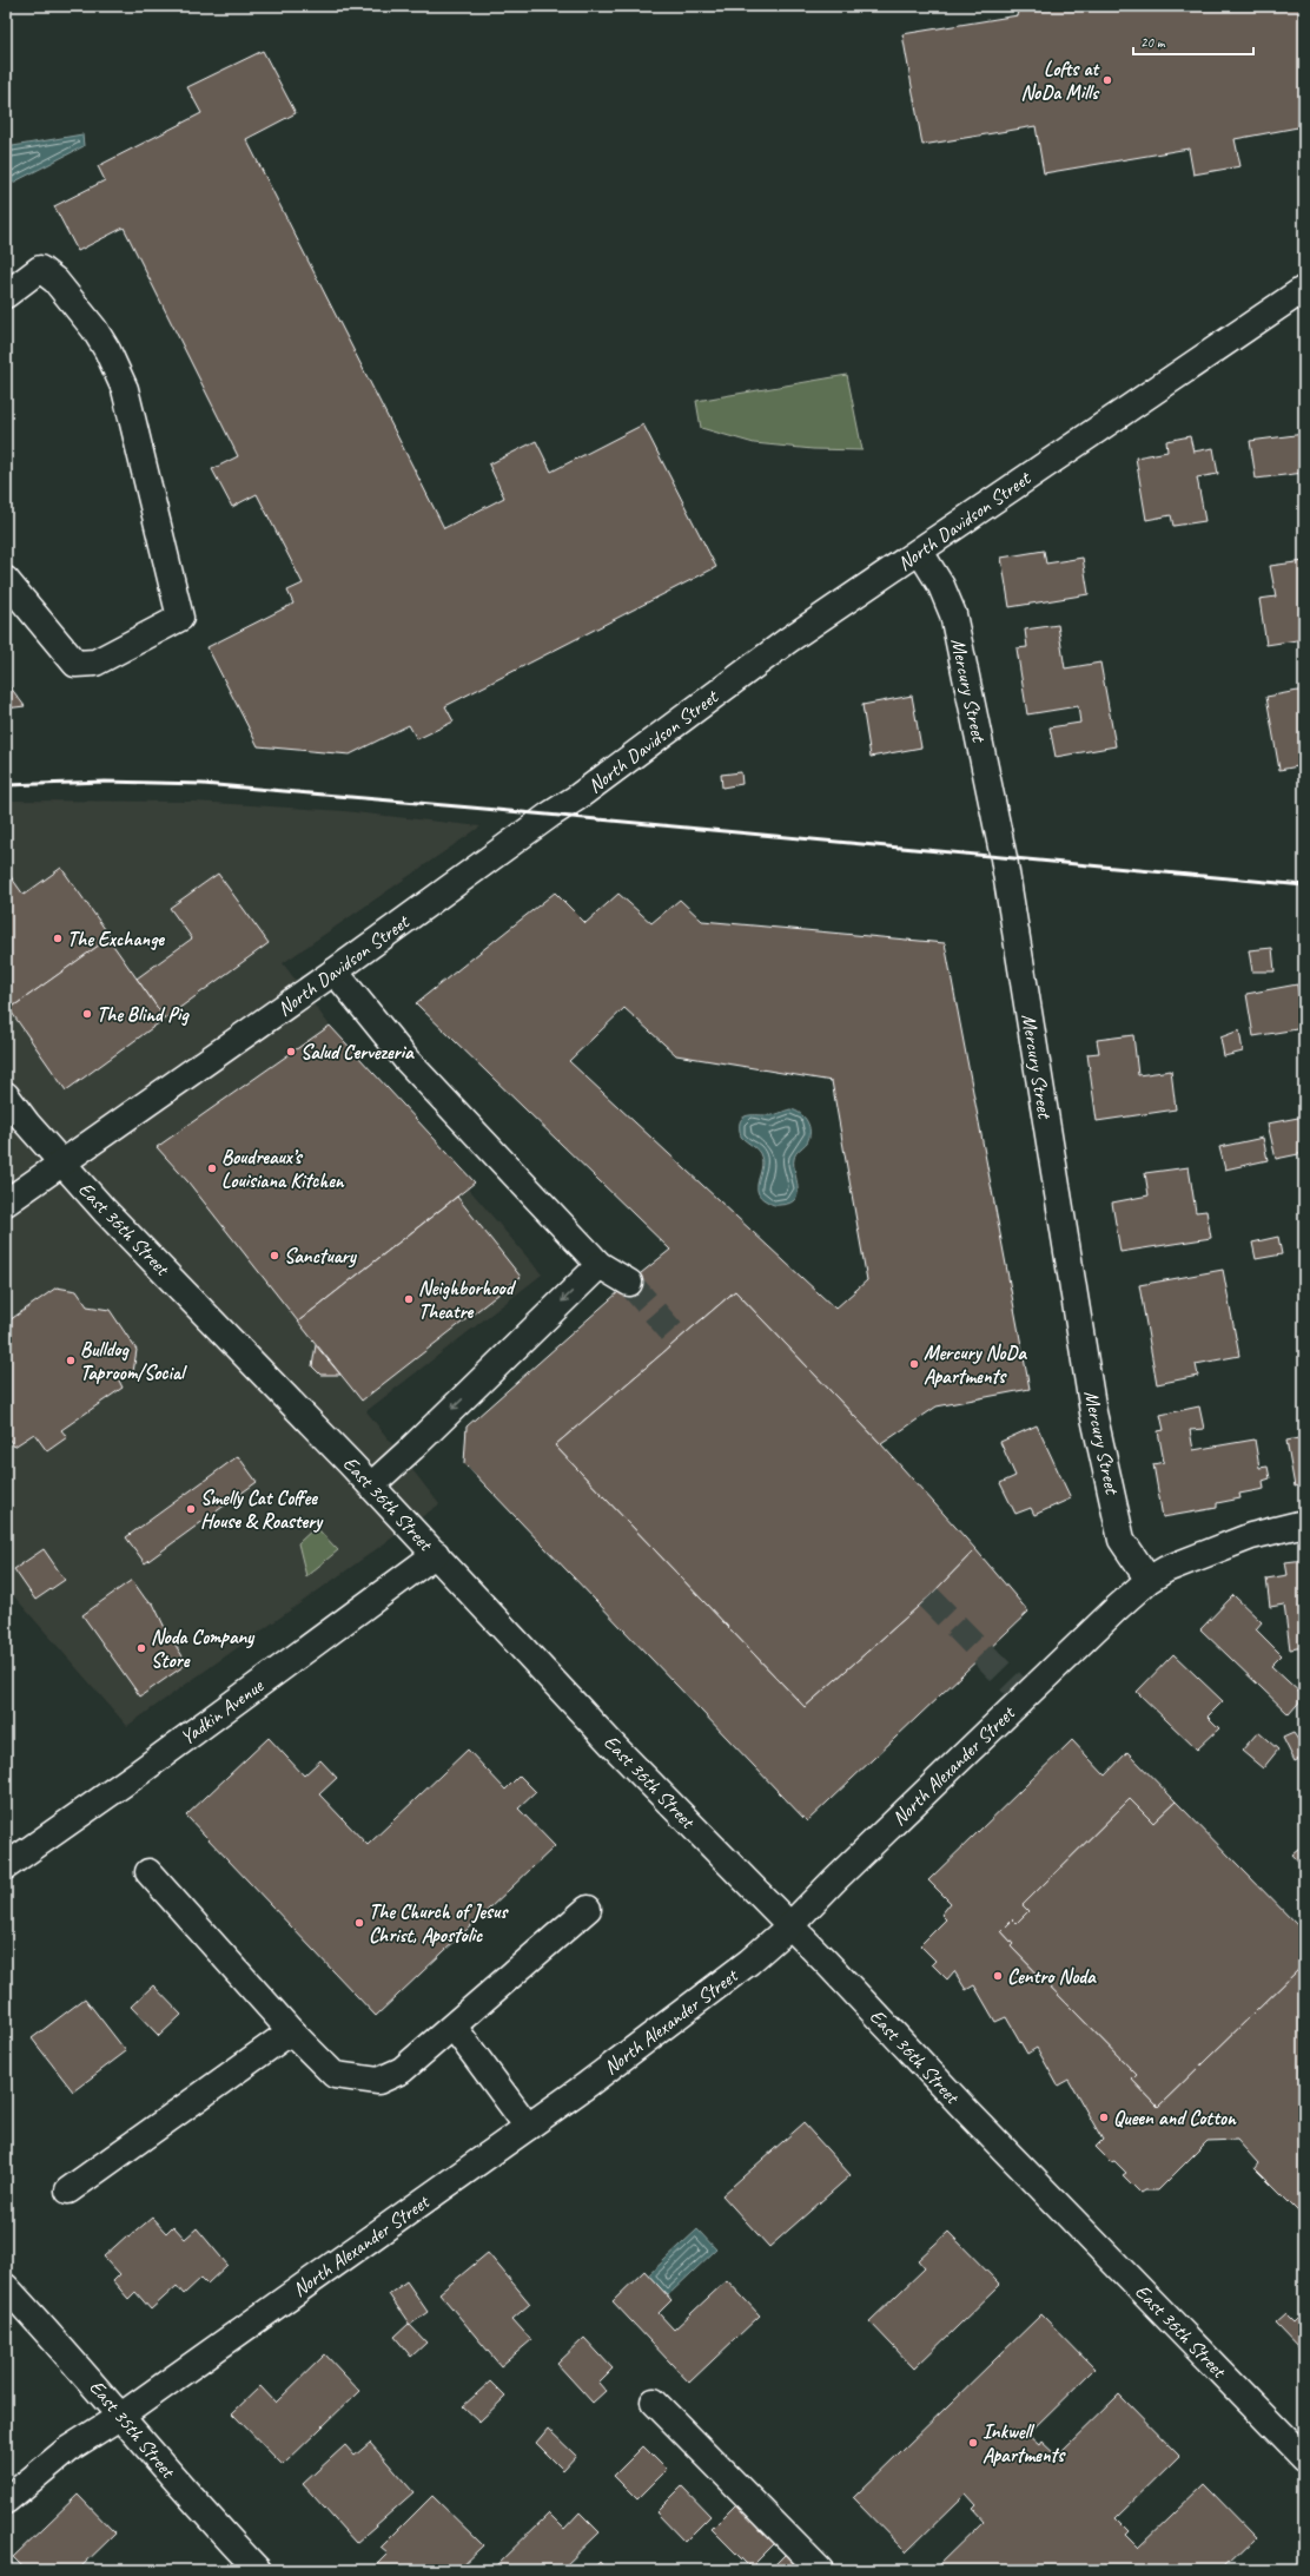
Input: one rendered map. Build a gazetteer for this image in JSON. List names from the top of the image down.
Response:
{
  "streets": {
    "street": [
      "North Davidson Street",
      "Mercury Street",
      "East 36th Street",
      "Yadkin Avenue",
      "North Alexander Street",
      "East 35th Street"
    ]
  },
  "crossings": [
    ["North Davidson Street", "Mercury Street"],
    ["North Davidson Street", "East 36th Street"],
    ["Mercury Street", "North Alexander Street"],
    ["East 36th Street", "Yadkin Avenue"],
    ["East 36th Street", "North Alexander Street"],
    ["North Alexander Street", "East 35th Street"]
  ],
  "places": [
    "Lofts at NoDa Mills",
    "The Exchange",
    "The Blind Pig",
    "Salud Cervezeria",
    "Boudreaux’s Louisiana Kitchen",
    "Sanctuary",
    "Neighborhood Theatre",
    "Bulldog Taproom/Social",
    "Mercury NoDa Apartments",
    "Smelly Cat Coffee House & Roastery",
    "Noda Company Store",
    "The Church of Jesus Christ, Apostolic",
    "Centro Noda",
    "Queen and Cotton",
    "Inkwell Apartments"
  ],
  "scale_bar": "20 m"
}
